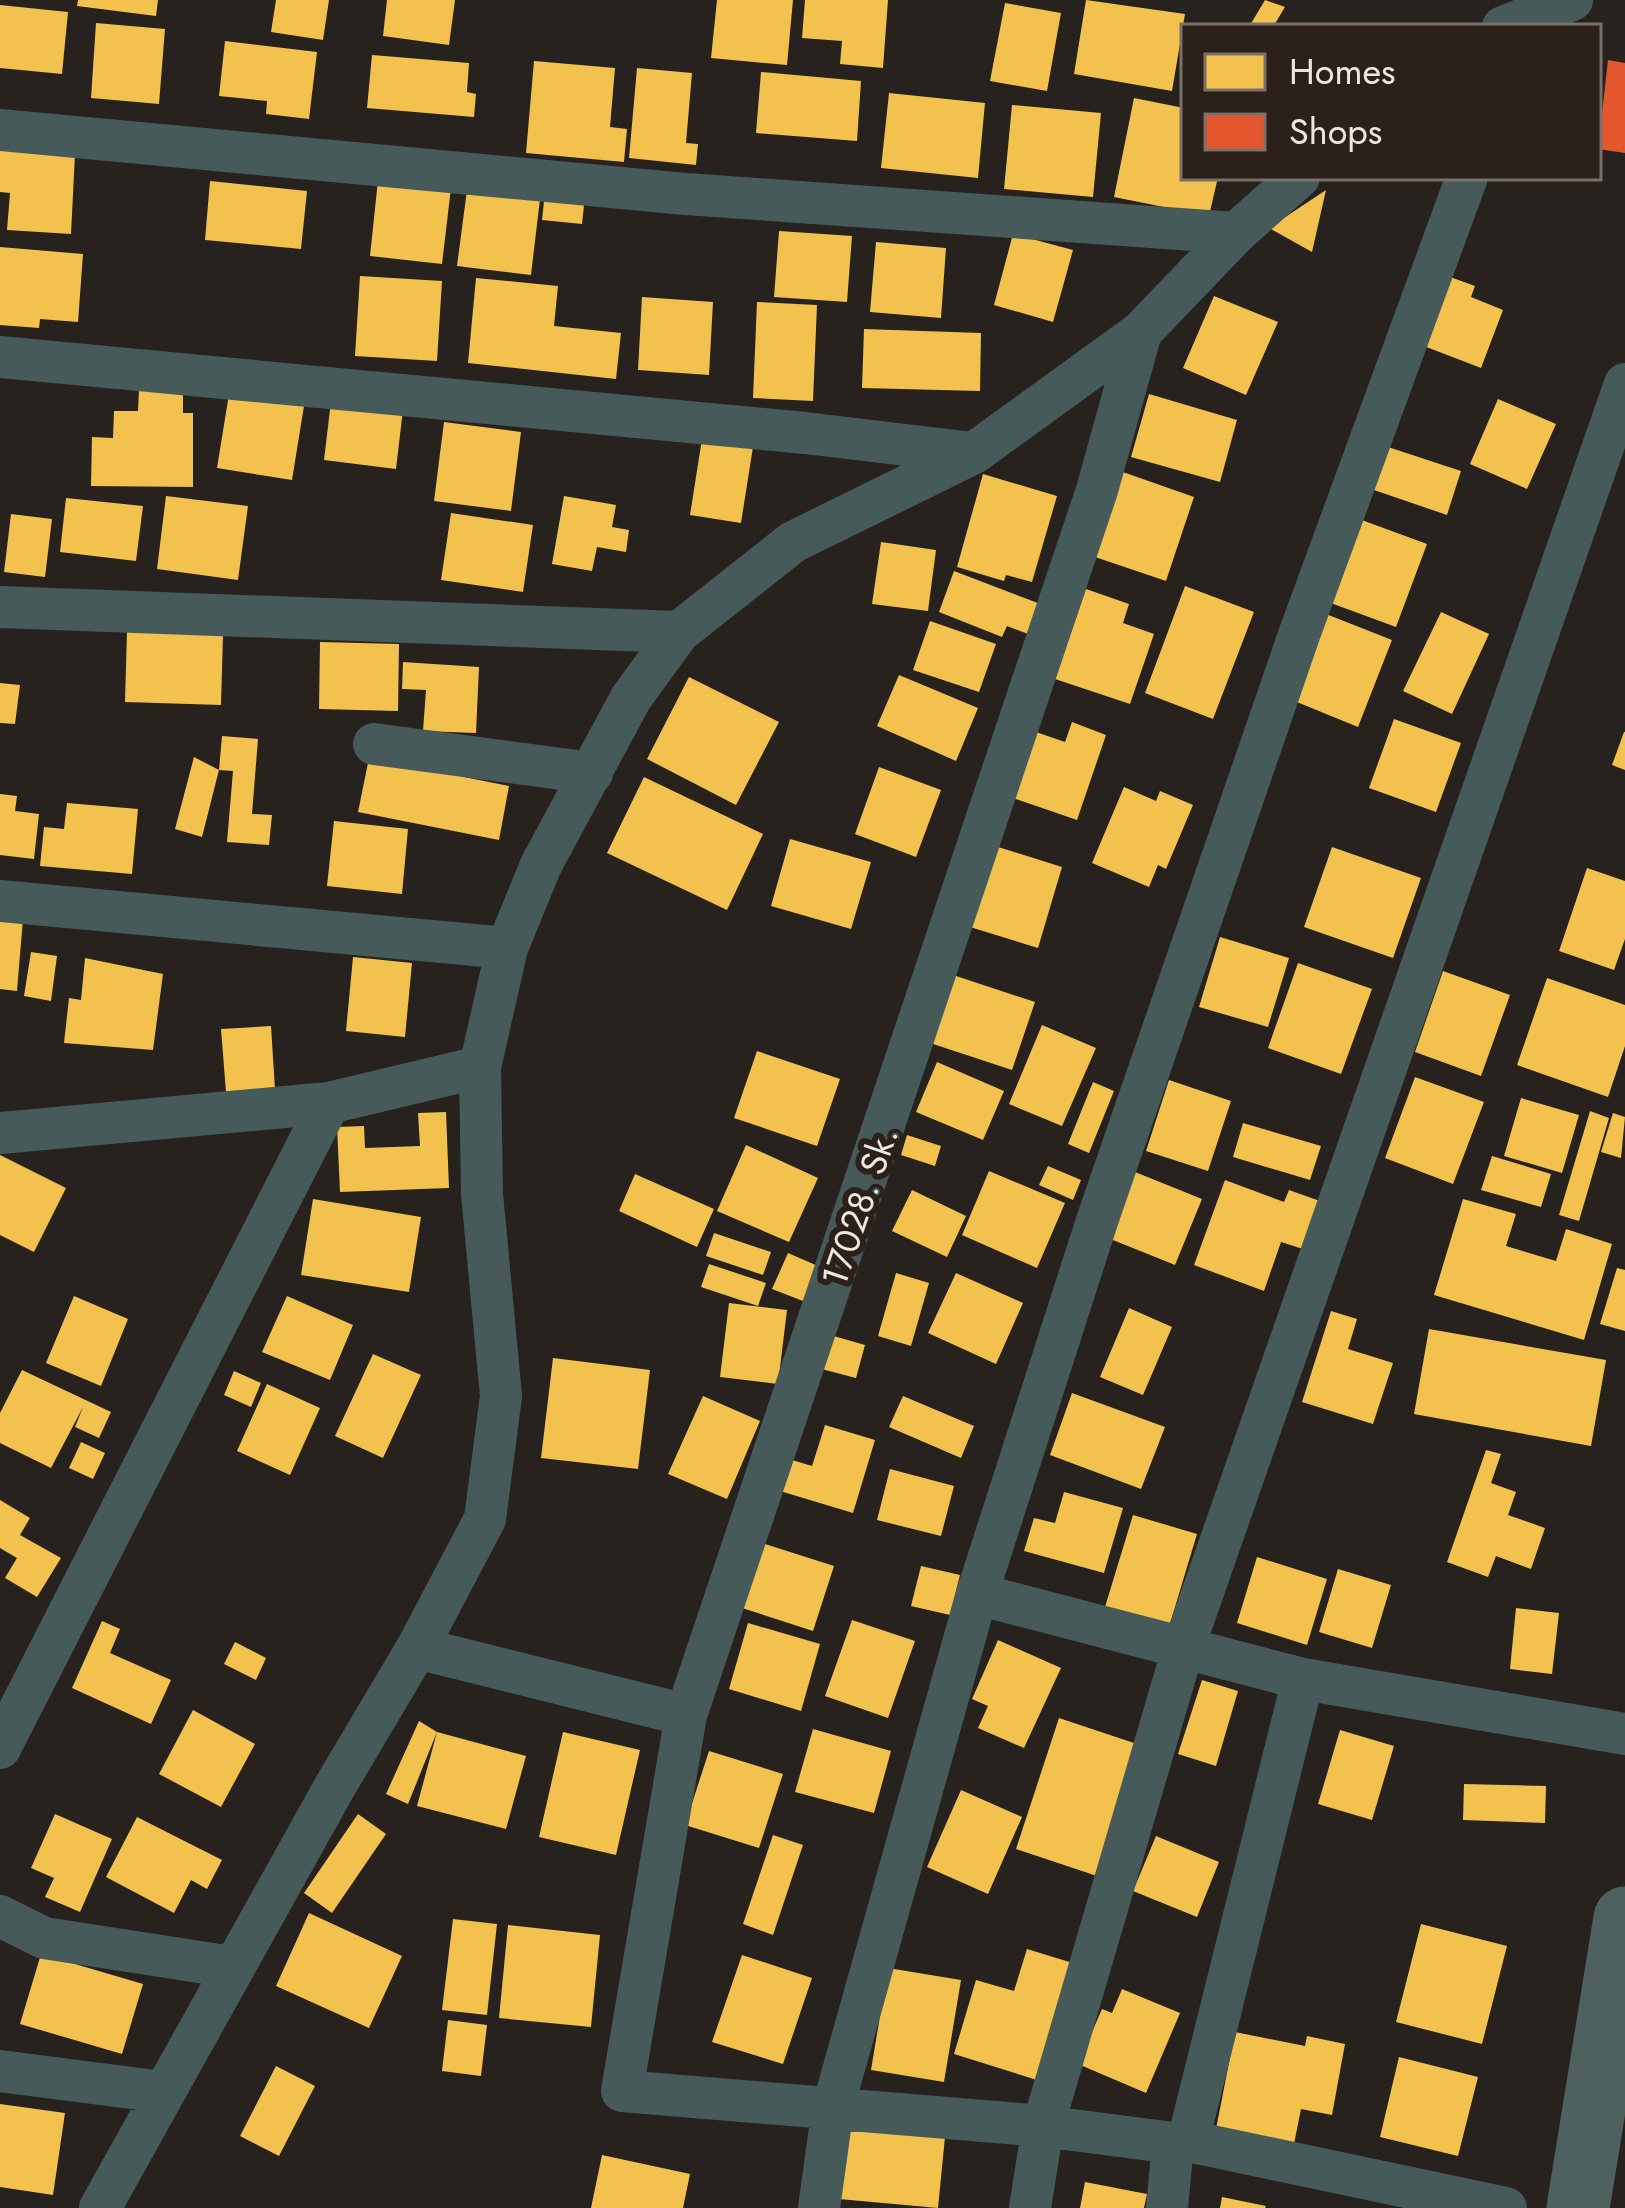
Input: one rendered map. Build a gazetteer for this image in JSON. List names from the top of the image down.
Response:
{
  "streets": {
    "street": ["17028. Sk."]
  },
  "legend": ["Homes", "Shops"]
}
